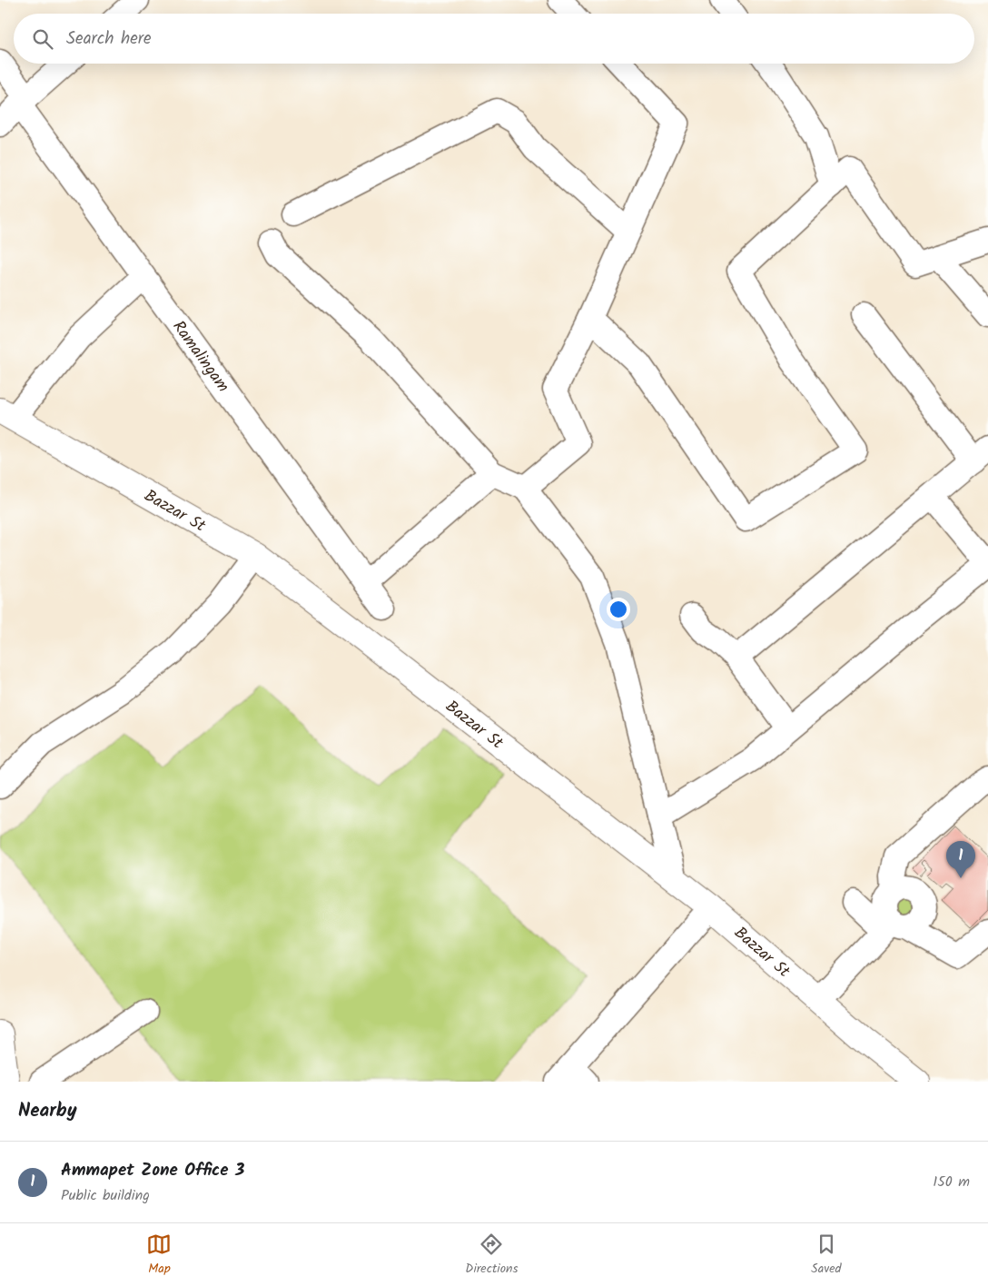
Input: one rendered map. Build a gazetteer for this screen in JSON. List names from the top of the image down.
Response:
{
  "streets": {
    "main road": ["Bazzar St"],
    "street": ["Ramalingam"]
  },
  "page": {
    "search": "Search here",
    "pins": "1",
    "heading": "Nearby",
    "list": [
      {
        "mark": "1",
        "name": "Ammapet Zone Office 3",
        "note": "Public building",
        "value": "150 m"
      }
    ],
    "nav": ["Map", "Directions", "Saved"]
  }
}
